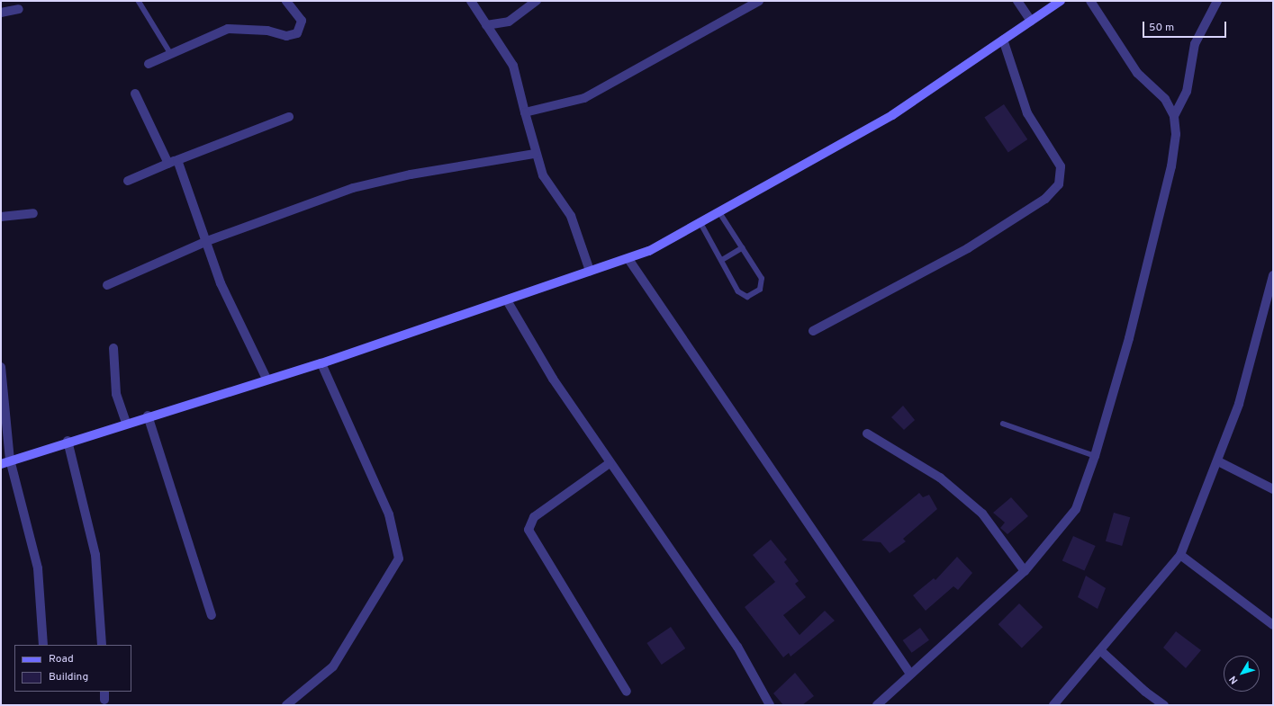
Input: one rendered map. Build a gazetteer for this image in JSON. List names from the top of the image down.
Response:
{
  "legend": ["Road", "Building"],
  "scale_bar": "50 m",
  "north": "bottom left"
}
